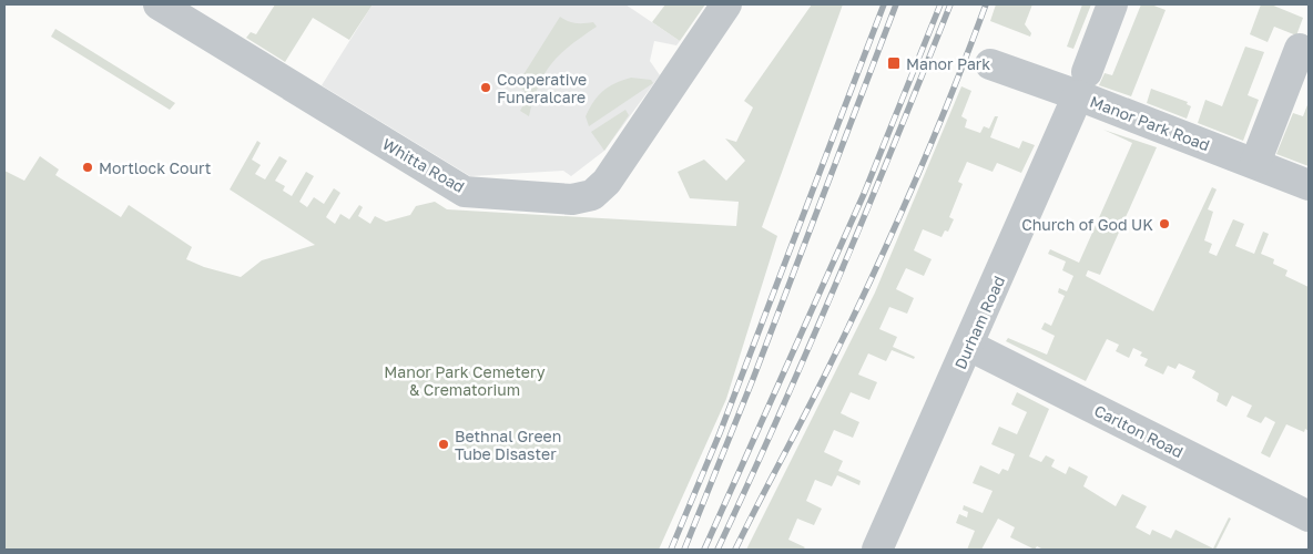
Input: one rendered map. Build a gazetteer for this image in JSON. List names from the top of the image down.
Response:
{
  "streets": {
    "street": [
      "Manor Park Road",
      "Whitta Road",
      "Durham Road",
      "Carlton Road"
    ]
  },
  "crossings": [
    ["Manor Park Road", "Durham Road"],
    ["Durham Road", "Carlton Road"]
  ],
  "parks": ["Manor Park Cemetery & Crematorium"],
  "places": {
    "transit": ["Manor Park"],
    "other": [
      "Cooperative Funeralcare",
      "Mortlock Court",
      "Church of God UK",
      "Bethnal Green Tube Disaster"
    ]
  }
}
